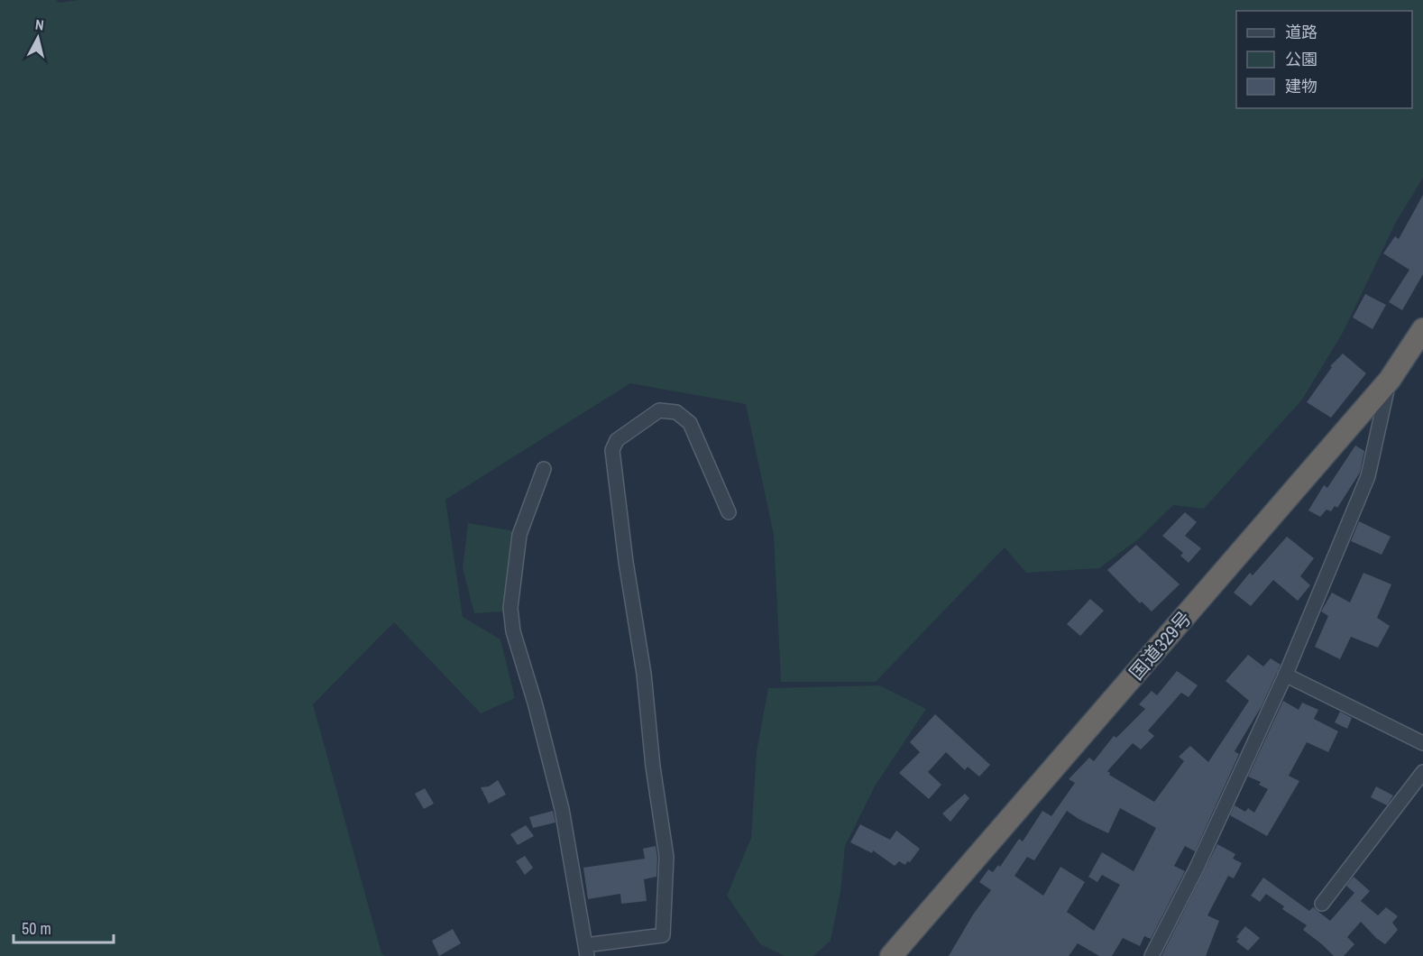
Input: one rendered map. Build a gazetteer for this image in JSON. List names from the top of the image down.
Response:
{
  "streets": {
    "highway": ["国道329号"]
  },
  "legend": ["道路", "公園", "建物"],
  "scale_bar": "50 m",
  "north": "top"
}
